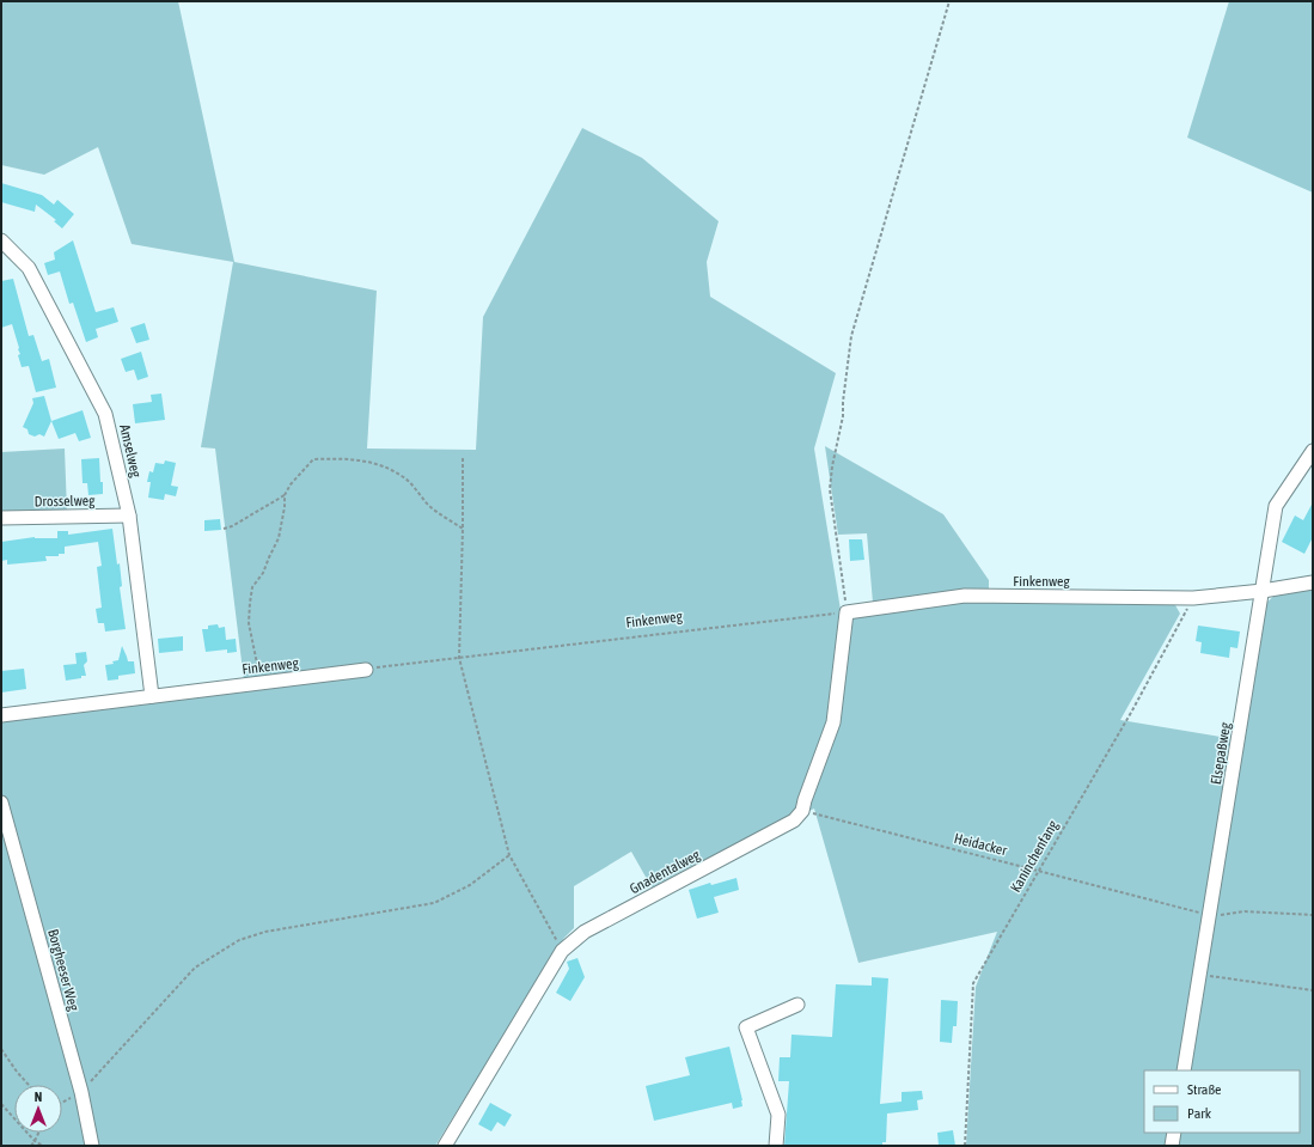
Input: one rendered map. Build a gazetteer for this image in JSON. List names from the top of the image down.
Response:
{
  "streets": {
    "street": [
      "Amselweg",
      "Drosselweg",
      "Finkenweg",
      "Elsepaßweg",
      "Gnadentalweg",
      "Borgheeser Weg"
    ],
    "path": ["Heidacker", "Kaninchenfang"]
  },
  "crossings": [
    ["Amselweg", "Drosselweg"],
    ["Amselweg", "Finkenweg"],
    ["Finkenweg", "Elsepaßweg"],
    ["Finkenweg", "Kaninchenfang"],
    ["Elsepaßweg", "Heidacker"],
    ["Heidacker", "Kaninchenfang"],
    ["Heidacker", "Gnadentalweg"]
  ],
  "legend": ["Straße", "Park"],
  "north": "top"
}
